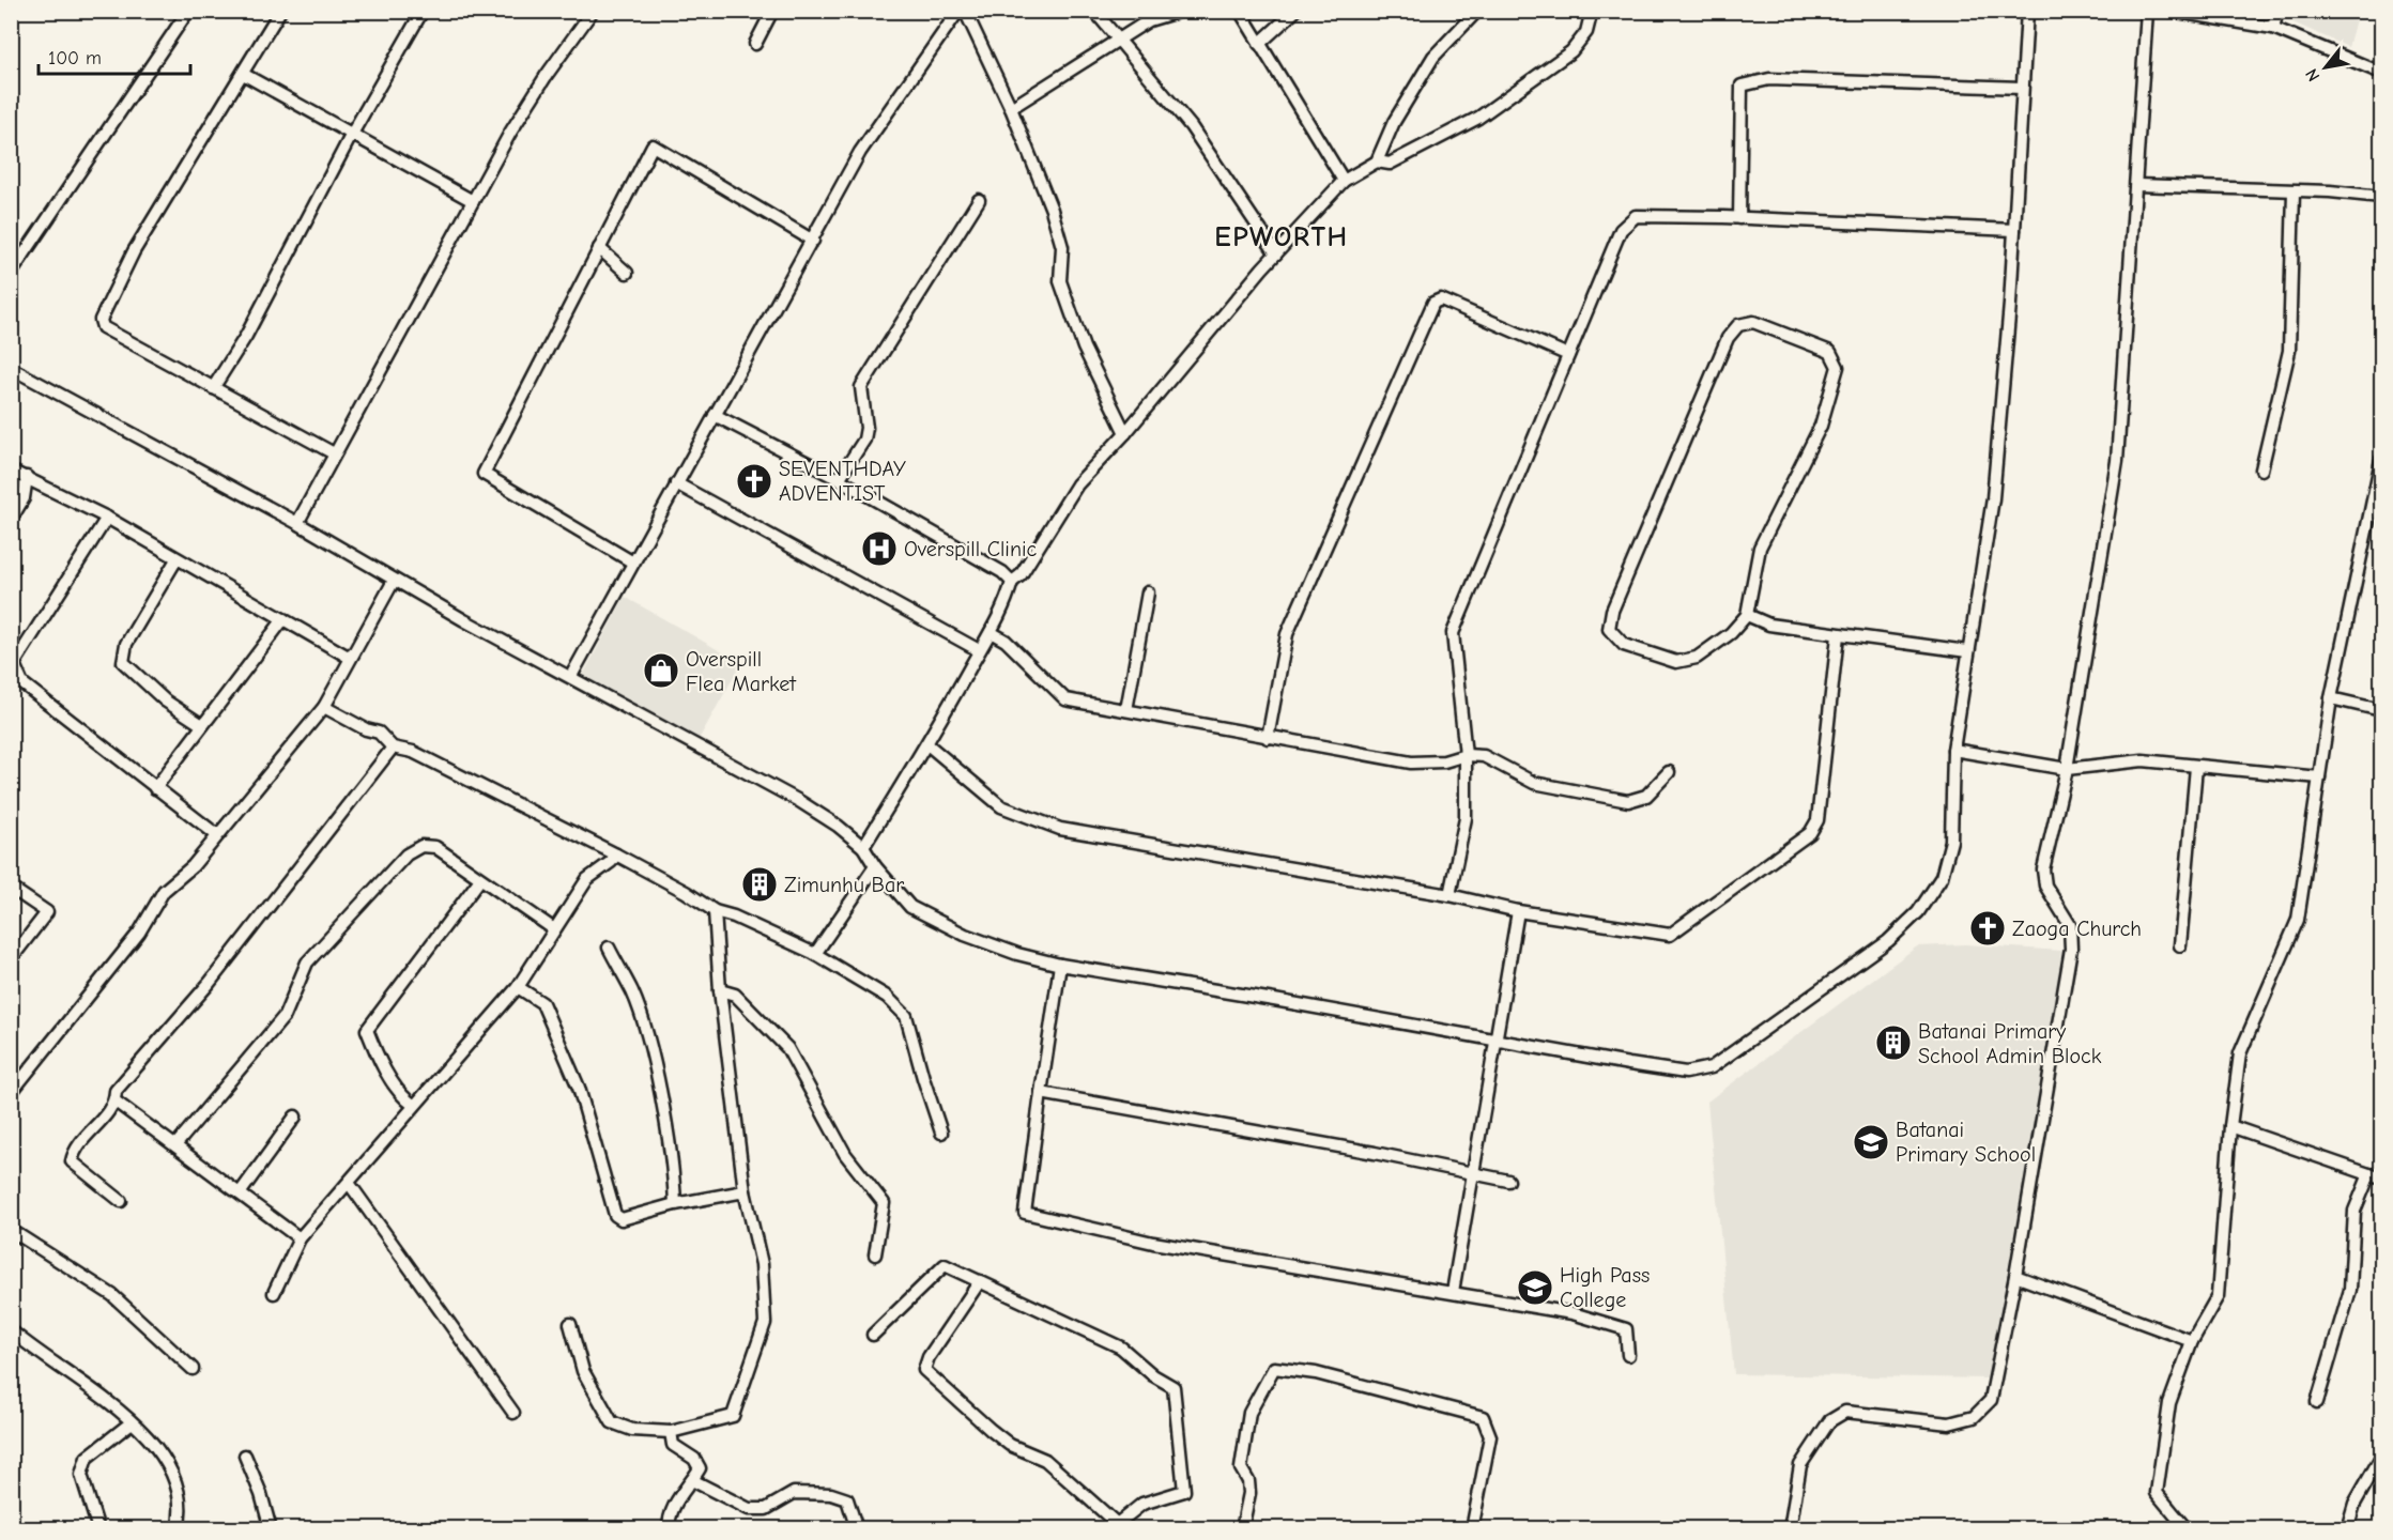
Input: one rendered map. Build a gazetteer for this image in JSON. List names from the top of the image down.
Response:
{
  "districts": ["EPWORTH"],
  "places": {
    "church": ["SEVENTHDAY ADVENTIST", "Zaoga Church"],
    "hospital": ["Overspill Clinic"],
    "shop": ["Overspill Flea Market"],
    "building": ["Zimunhu Bar", "Batanai Primary School Admin Block"],
    "school or university": ["Batanai Primary School", "High Pass College"]
  },
  "scale_bar": "100 m",
  "north": "bottom left"
}
